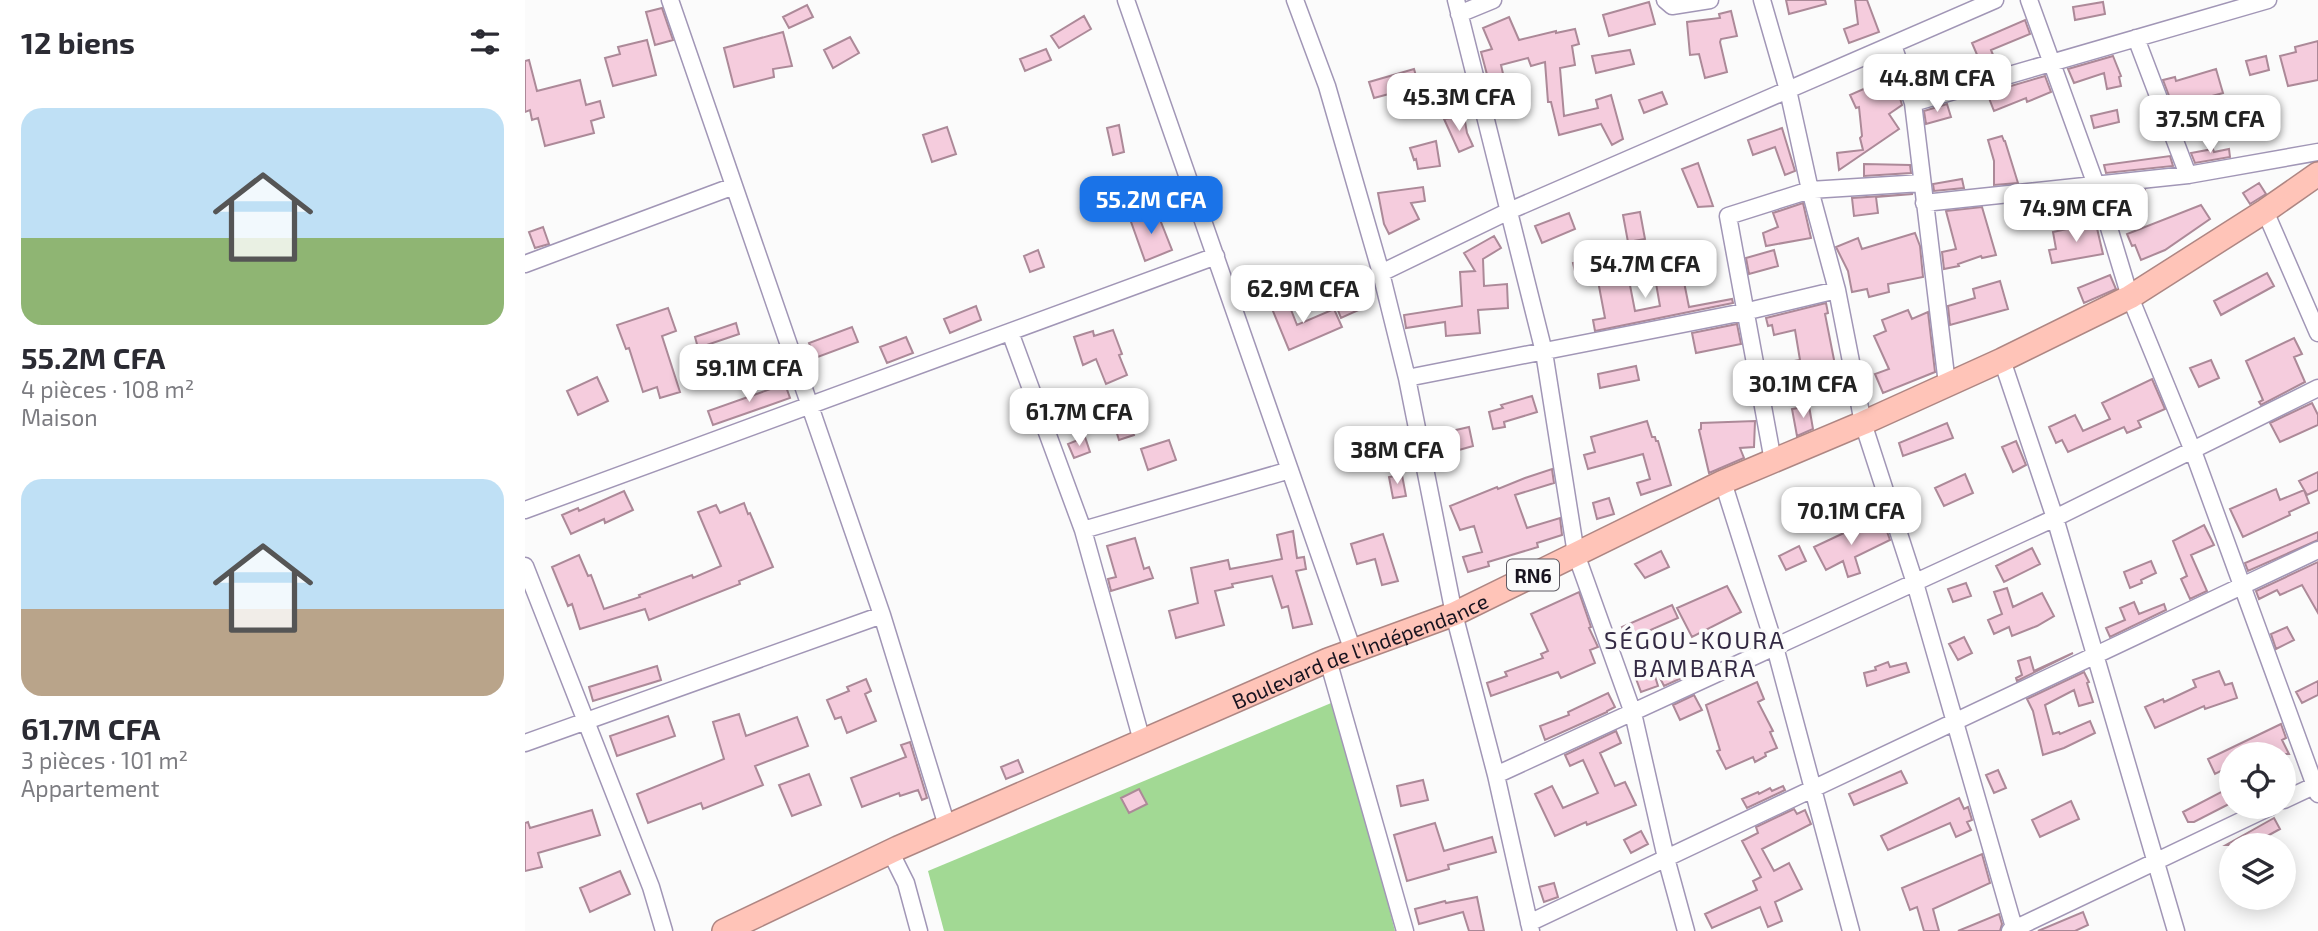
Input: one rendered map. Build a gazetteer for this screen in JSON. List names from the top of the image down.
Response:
{
  "streets": {
    "highway": ["RN6", "Boulevard de l'Indépendance"]
  },
  "districts": ["SÉGOU-KOURA BAMBARA"],
  "page": {
    "heading": "12 biens",
    "price": [
      "44.8M CFA",
      "45.3M CFA",
      "37.5M CFA",
      "55.2M CFA",
      "74.9M CFA",
      "54.7M CFA",
      "62.9M CFA",
      "59.1M CFA",
      "30.1M CFA",
      "61.7M CFA",
      "38M CFA",
      "70.1M CFA"
    ],
    "list": [
      {
        "name": "55.2M CFA",
        "note": "4 pièces · 108 m² · Maison"
      },
      {
        "name": "61.7M CFA",
        "note": "3 pièces · 101 m² · Appartement"
      }
    ]
  }
}
